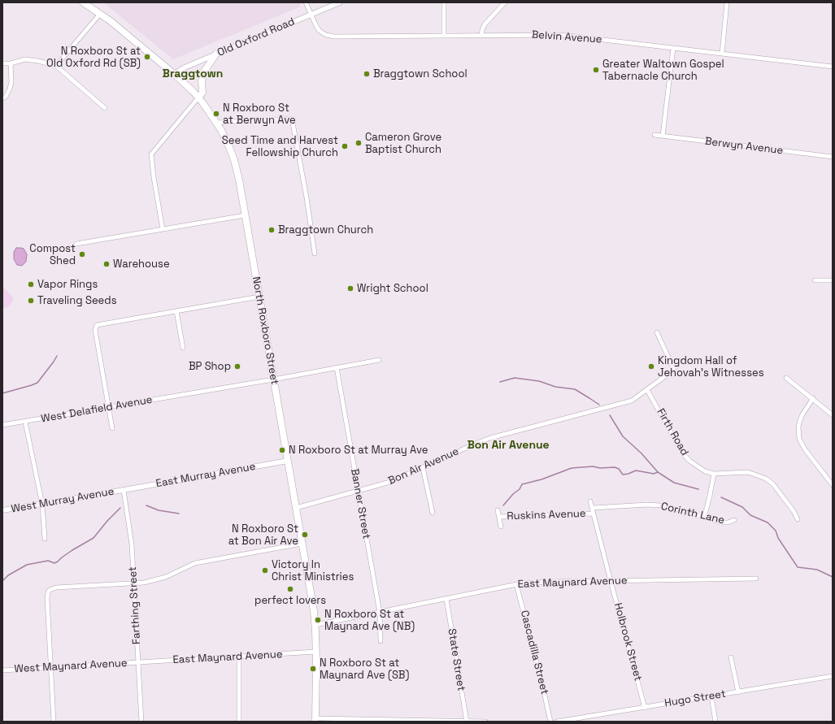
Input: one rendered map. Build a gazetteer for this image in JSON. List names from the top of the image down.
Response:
{
  "streets": {
    "main road": ["North Roxboro Street"],
    "street": [
      "Old Oxford Road",
      "Belvin Avenue",
      "Berwyn Avenue",
      "West Delafield Avenue",
      "Firth Road",
      "Bon Air Avenue",
      "East Murray Avenue",
      "West Murray Avenue",
      "Banner Street",
      "Corinth Lane",
      "Ruskins Avenue",
      "East Maynard Avenue",
      "Farthing Street",
      "Holbrook Street",
      "Cascadilla Street",
      "State Street",
      "West Maynard Avenue",
      "Hugo Street"
    ]
  },
  "crossings": [
    ["Old Oxford Road", "Belvin Avenue"],
    ["Old Oxford Road", "North Roxboro Street"],
    ["North Roxboro Street", "West Delafield Avenue"],
    ["North Roxboro Street", "Bon Air Avenue"],
    ["North Roxboro Street", "East Murray Avenue"],
    ["North Roxboro Street", "East Maynard Avenue"],
    ["West Delafield Avenue", "Banner Street"],
    ["Firth Road", "Bon Air Avenue"],
    ["Bon Air Avenue", "Banner Street"],
    ["East Murray Avenue", "West Murray Avenue"],
    ["East Murray Avenue", "Farthing Street"],
    ["West Murray Avenue", "Farthing Street"],
    ["Banner Street", "East Maynard Avenue"],
    ["Corinth Lane", "Holbrook Street"],
    ["Ruskins Avenue", "Holbrook Street"],
    ["East Maynard Avenue", "Farthing Street"],
    ["East Maynard Avenue", "Holbrook Street"],
    ["East Maynard Avenue", "Cascadilla Street"],
    ["East Maynard Avenue", "State Street"],
    ["East Maynard Avenue", "West Maynard Avenue"],
    ["Farthing Street", "West Maynard Avenue"],
    ["Holbrook Street", "Hugo Street"]
  ],
  "districts": ["Braggtown", "Bon Air Avenue"],
  "places": [
    "N Roxboro St at Old Oxford Rd (SB)",
    "Greater Waltown Gospel Tabernacle Church",
    "Braggtown School",
    "N Roxboro St at Berwyn Ave",
    "Cameron Grove Baptist Church",
    "Seed Time and Harvest Fellowship Church",
    "Braggtown Church",
    "Compost Shed",
    "Warehouse",
    "Vapor Rings",
    "Wright School",
    "Traveling Seeds",
    "BP Shop",
    "Kingdom Hall of Jehovah’s Witnesses",
    "N Roxboro St at Murray Ave",
    "N Roxboro St at Bon Air Ave",
    "Victory In Christ Ministries",
    "perfect lovers",
    "N Roxboro St at Maynard Ave (NB)",
    "N Roxboro St at Maynard Ave (SB)"
  ]
}
